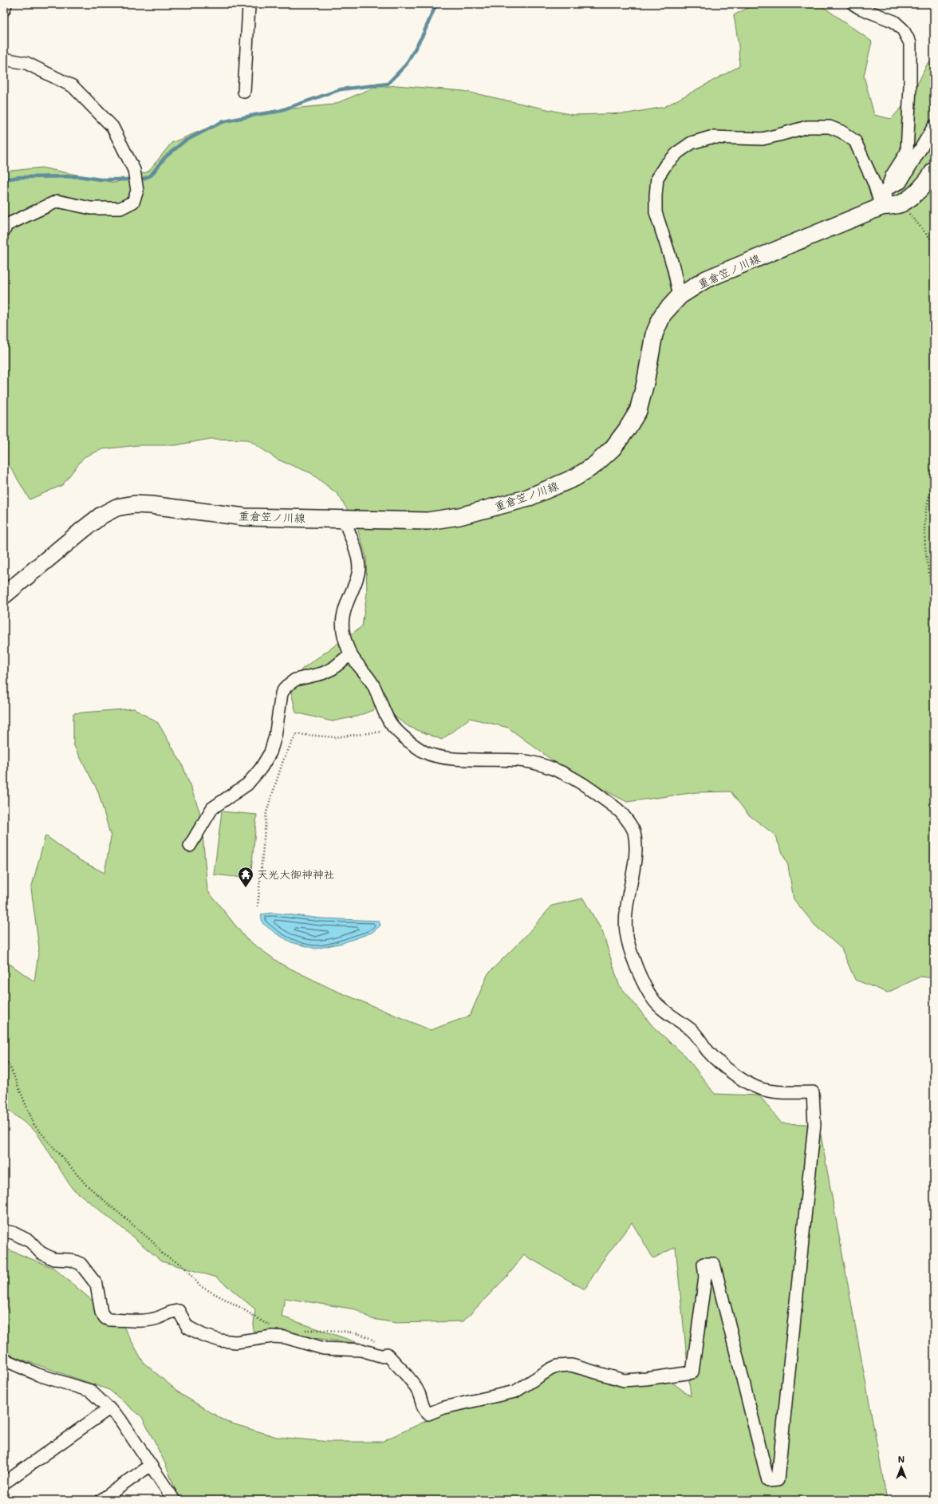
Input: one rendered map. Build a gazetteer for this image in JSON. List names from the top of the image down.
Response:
{
  "streets": {
    "main road": ["重倉笠ノ川線"]
  },
  "places": {
    "temple": ["天光大御神神社"]
  },
  "north": "top"
}
